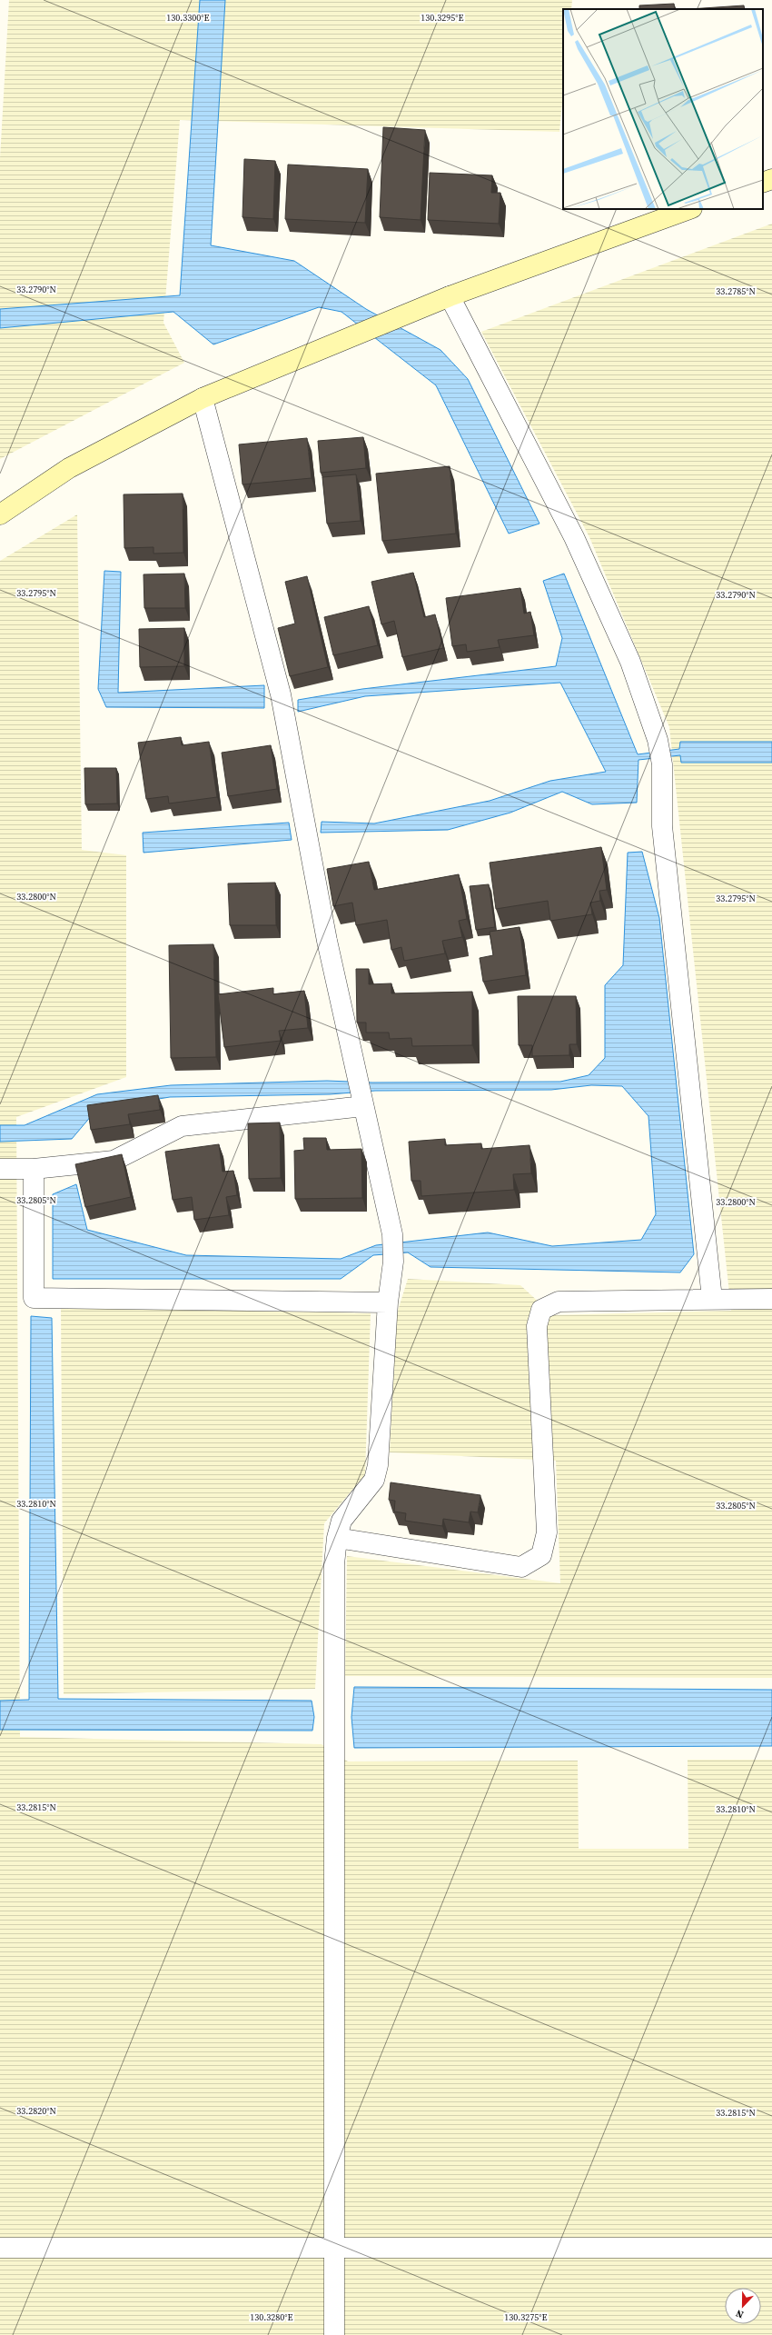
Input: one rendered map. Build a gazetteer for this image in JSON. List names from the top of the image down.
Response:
{
  "north": "bottom",
  "coordinates": [
    "130.3300°E",
    "130.3295°E",
    "33.2790°N",
    "33.2785°N",
    "33.2795°N",
    "33.2800°N",
    "33.2805°N",
    "33.2810°N",
    "33.2815°N",
    "33.2820°N",
    "130.3280°E",
    "130.3275°E"
  ]
}
